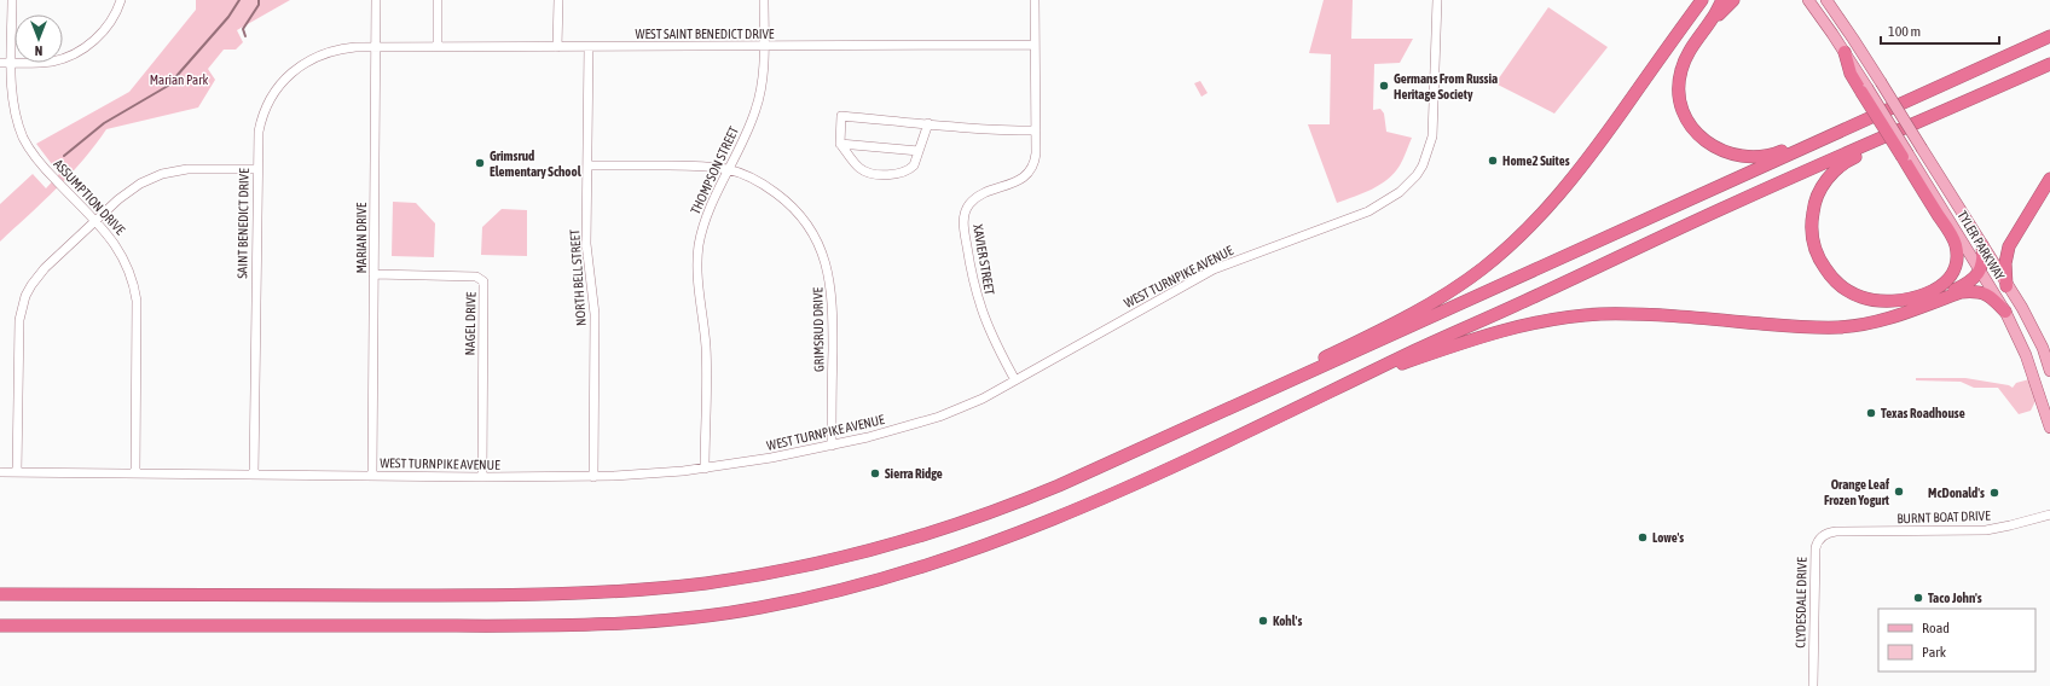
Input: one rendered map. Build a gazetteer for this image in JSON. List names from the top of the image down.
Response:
{
  "streets": {
    "main road": ["TYLER PARKWAY"],
    "street": [
      "WEST SAINT BENEDICT DRIVE",
      "THOMPSON STREET",
      "ASSUMPTION DRIVE",
      "SAINT BENEDICT DRIVE",
      "MARIAN DRIVE",
      "XAVIER STREET",
      "WEST TURNPIKE AVENUE",
      "NORTH BELL STREET",
      "NAGEL DRIVE",
      "GRIMSRUD DRIVE",
      "BURNT BOAT DRIVE",
      "CLYDESDALE DRIVE"
    ]
  },
  "crossings": [
    ["WEST SAINT BENEDICT DRIVE", "THOMPSON STREET"],
    ["WEST SAINT BENEDICT DRIVE", "SAINT BENEDICT DRIVE"],
    ["WEST SAINT BENEDICT DRIVE", "MARIAN DRIVE"],
    ["WEST SAINT BENEDICT DRIVE", "XAVIER STREET"],
    ["WEST SAINT BENEDICT DRIVE", "NORTH BELL STREET"],
    ["THOMPSON STREET", "WEST TURNPIKE AVENUE"],
    ["THOMPSON STREET", "GRIMSRUD DRIVE"],
    ["ASSUMPTION DRIVE", "WEST TURNPIKE AVENUE"],
    ["SAINT BENEDICT DRIVE", "MARIAN DRIVE"],
    ["SAINT BENEDICT DRIVE", "WEST TURNPIKE AVENUE"],
    ["MARIAN DRIVE", "WEST TURNPIKE AVENUE"],
    ["MARIAN DRIVE", "NAGEL DRIVE"],
    ["XAVIER STREET", "WEST TURNPIKE AVENUE"],
    ["WEST TURNPIKE AVENUE", "NORTH BELL STREET"],
    ["WEST TURNPIKE AVENUE", "NAGEL DRIVE"],
    ["WEST TURNPIKE AVENUE", "GRIMSRUD DRIVE"],
    ["NORTH BELL STREET", "GRIMSRUD DRIVE"],
    ["BURNT BOAT DRIVE", "CLYDESDALE DRIVE"]
  ],
  "parks": ["Marian Park"],
  "places": [
    "Germans From Russia Heritage Society",
    "Home2 Suites",
    "Grimsrud Elementary School",
    "Texas Roadhouse",
    "Sierra Ridge",
    "Orange Leaf Frozen Yogurt",
    "McDonald's",
    "Lowe's",
    "Taco John's",
    "Kohl's"
  ],
  "legend": ["Road", "Park"],
  "scale_bar": "100 m",
  "north": "bottom"
}
